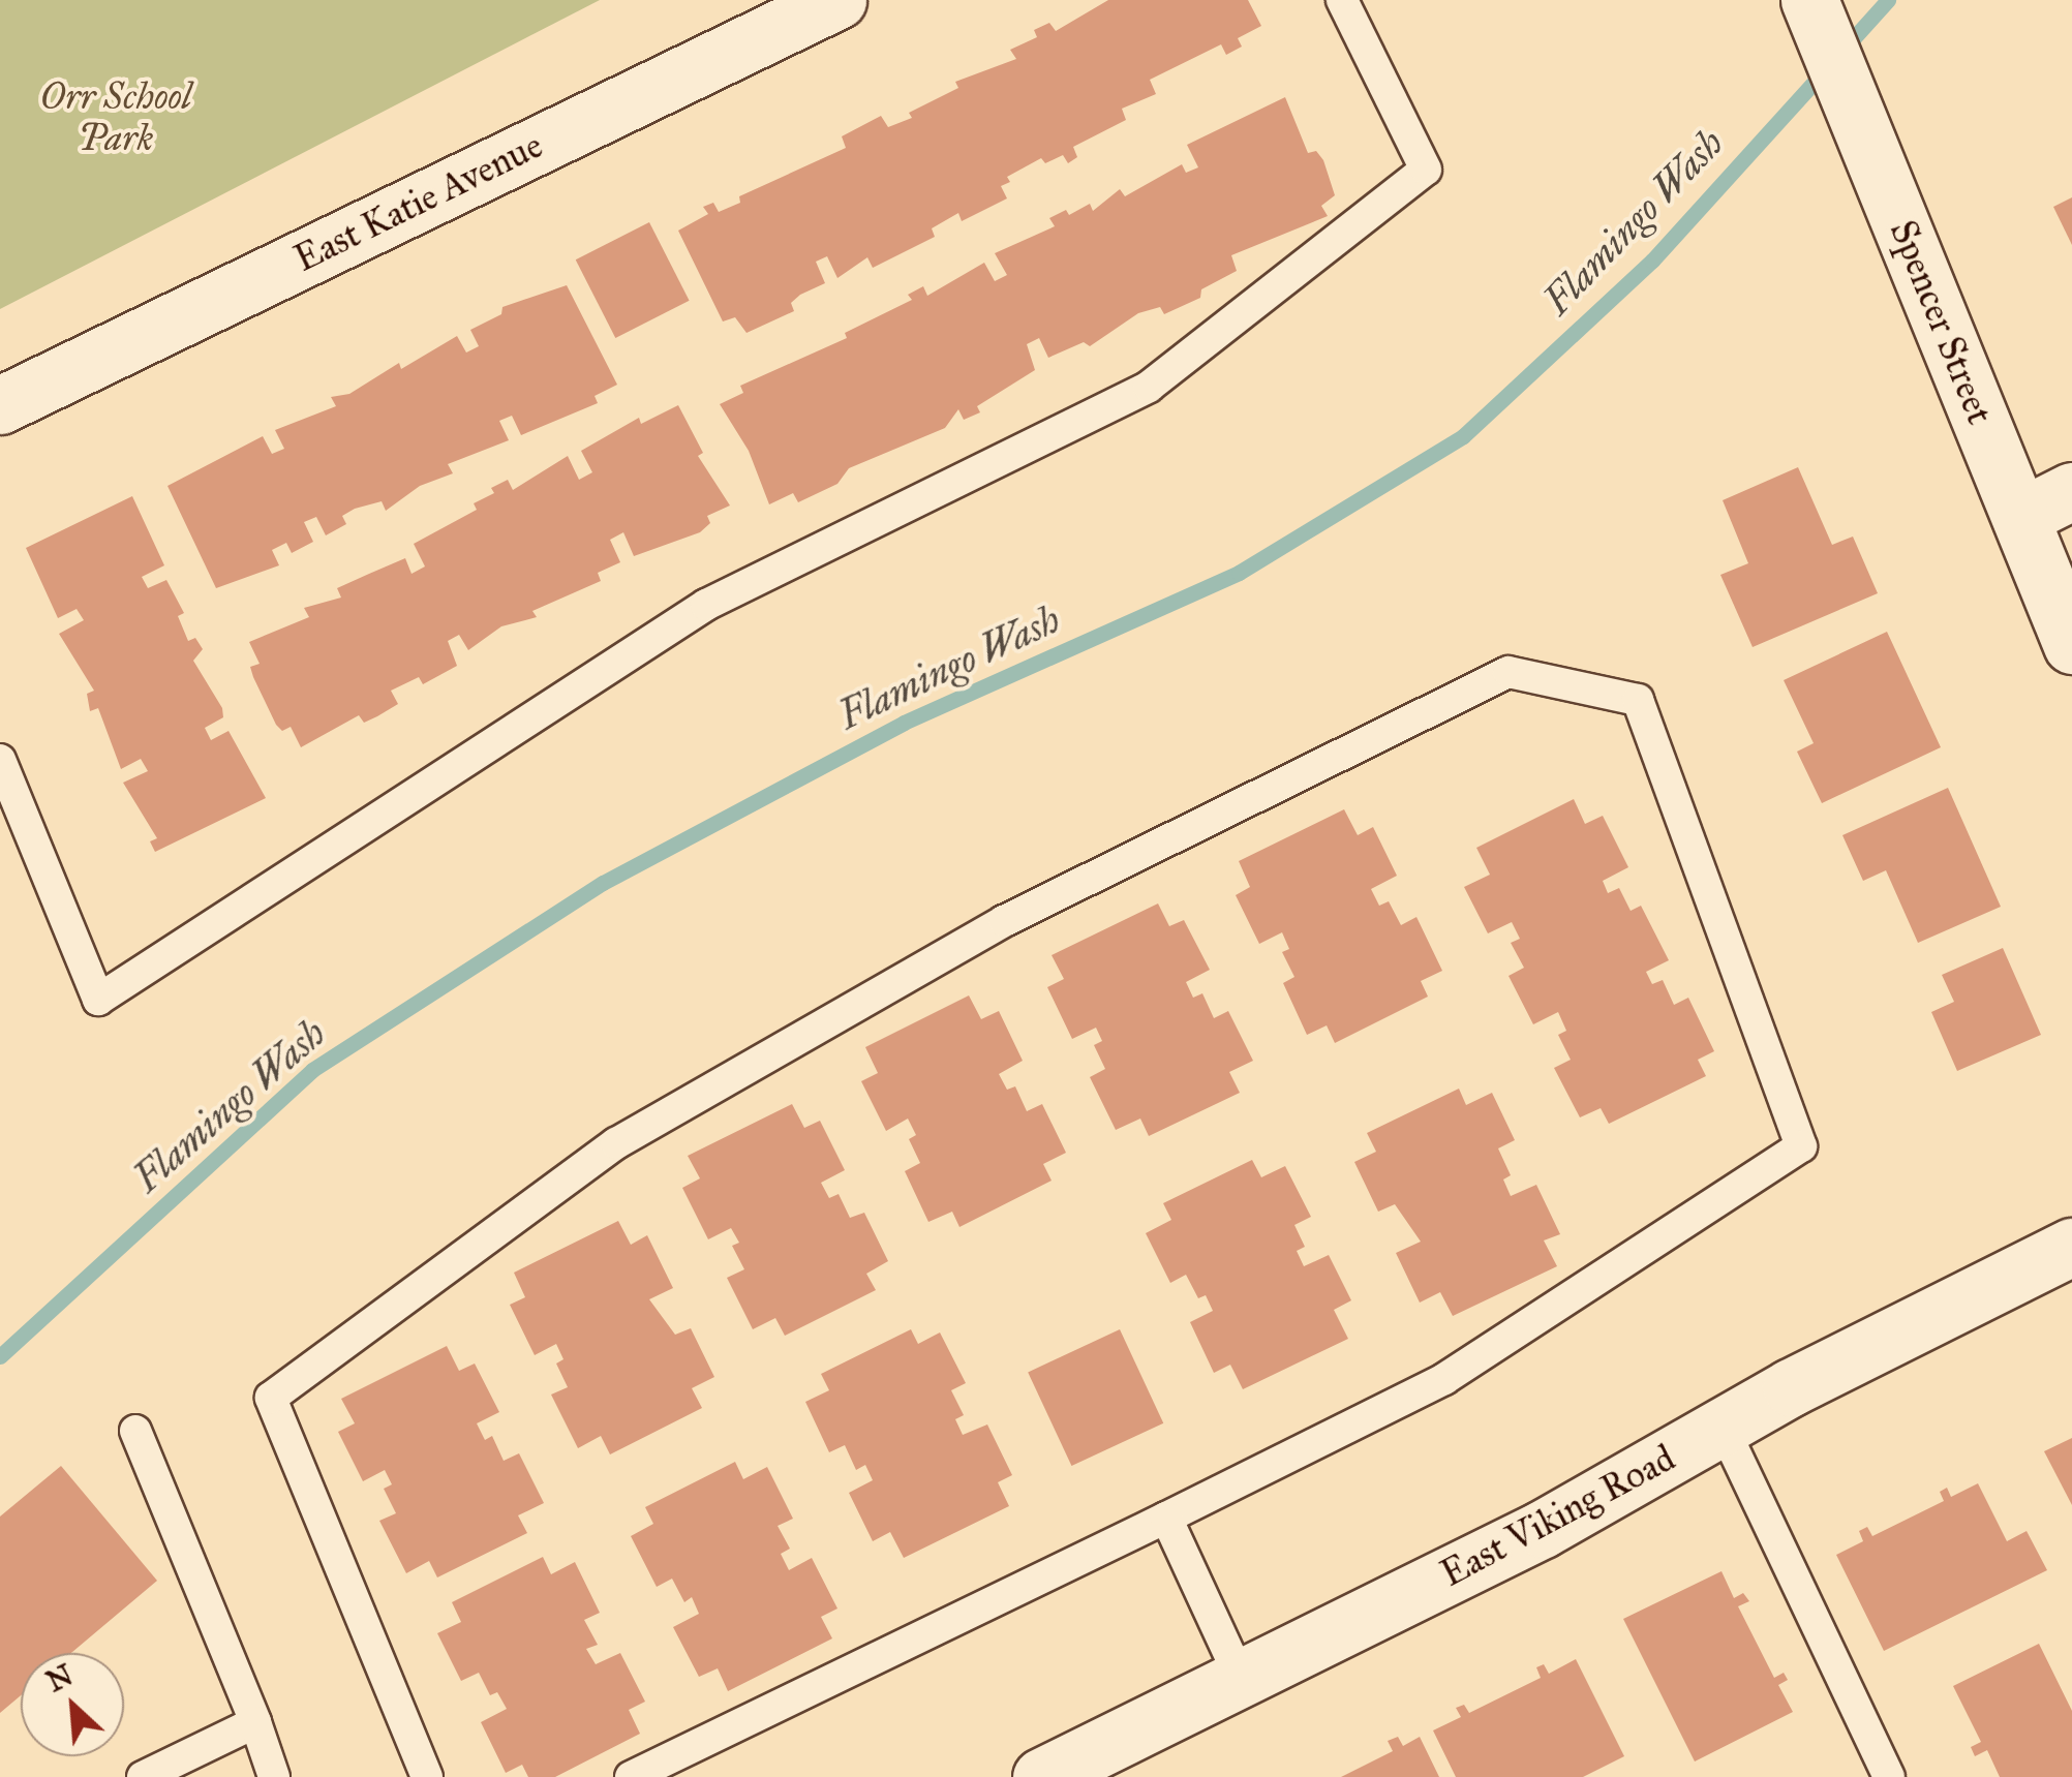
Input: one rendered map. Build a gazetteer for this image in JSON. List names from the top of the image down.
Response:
{
  "streets": {
    "street": ["East Katie Avenue", "Spencer Street", "East Viking Road"]
  },
  "water": ["Flamingo Wash"],
  "parks": ["Orr School Park"],
  "north": "top left"
}
